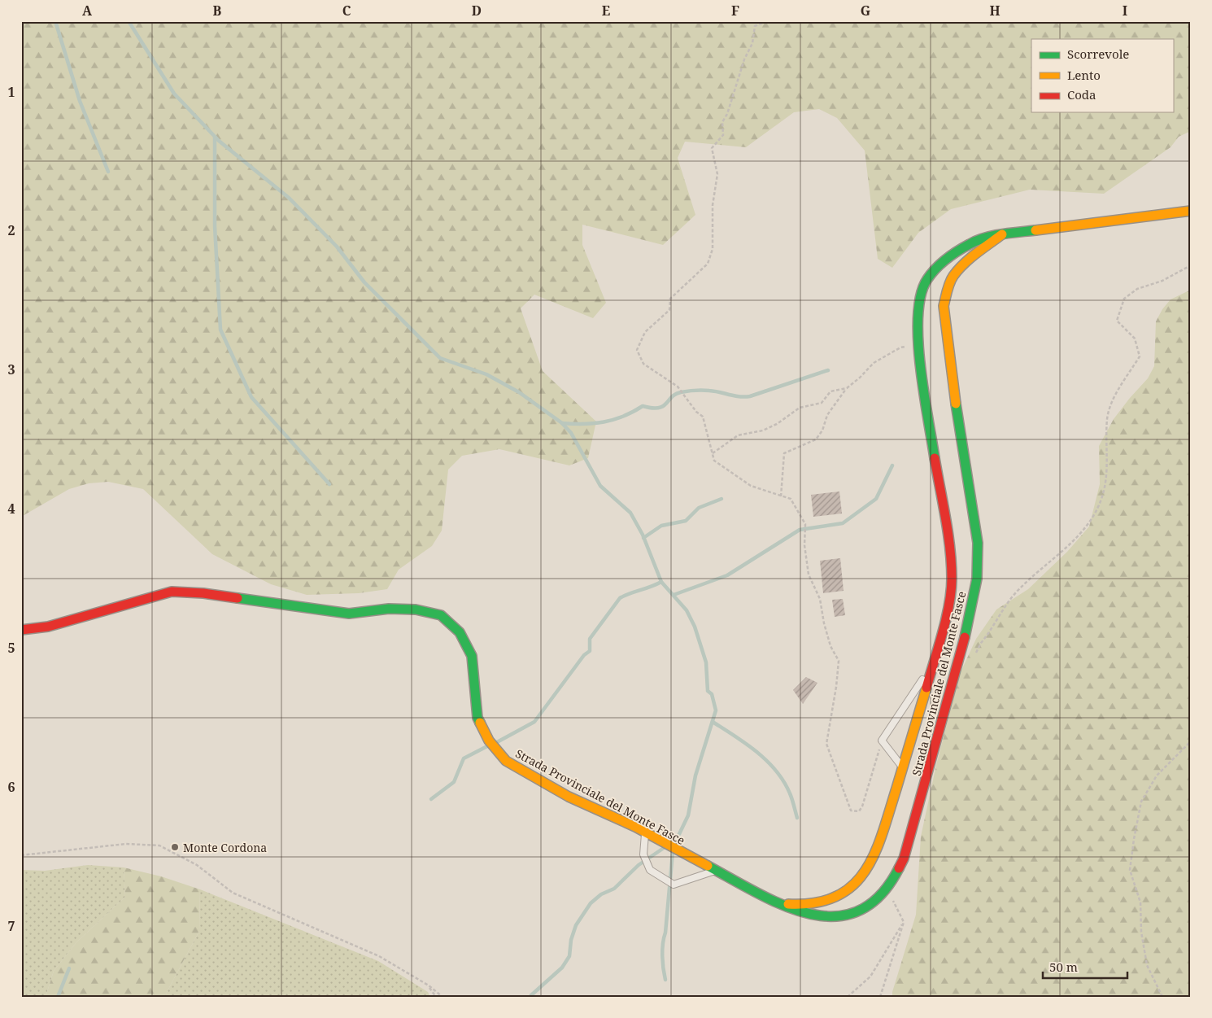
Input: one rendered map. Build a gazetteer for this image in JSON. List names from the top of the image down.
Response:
{
  "streets": {
    "main road": ["Strada Provinciale del Monte Fasce"]
  },
  "places": ["Monte Cordona"],
  "legend": ["Scorrevole", "Lento", "Coda"],
  "scale_bar": "50 m",
  "grid": {
    "columns": [
      "A",
      "B",
      "C",
      "D",
      "E",
      "F",
      "G",
      "H",
      "I"
    ],
    "rows": [
      "1",
      "2",
      "3",
      "4",
      "5",
      "6",
      "7"
    ]
  }
}
